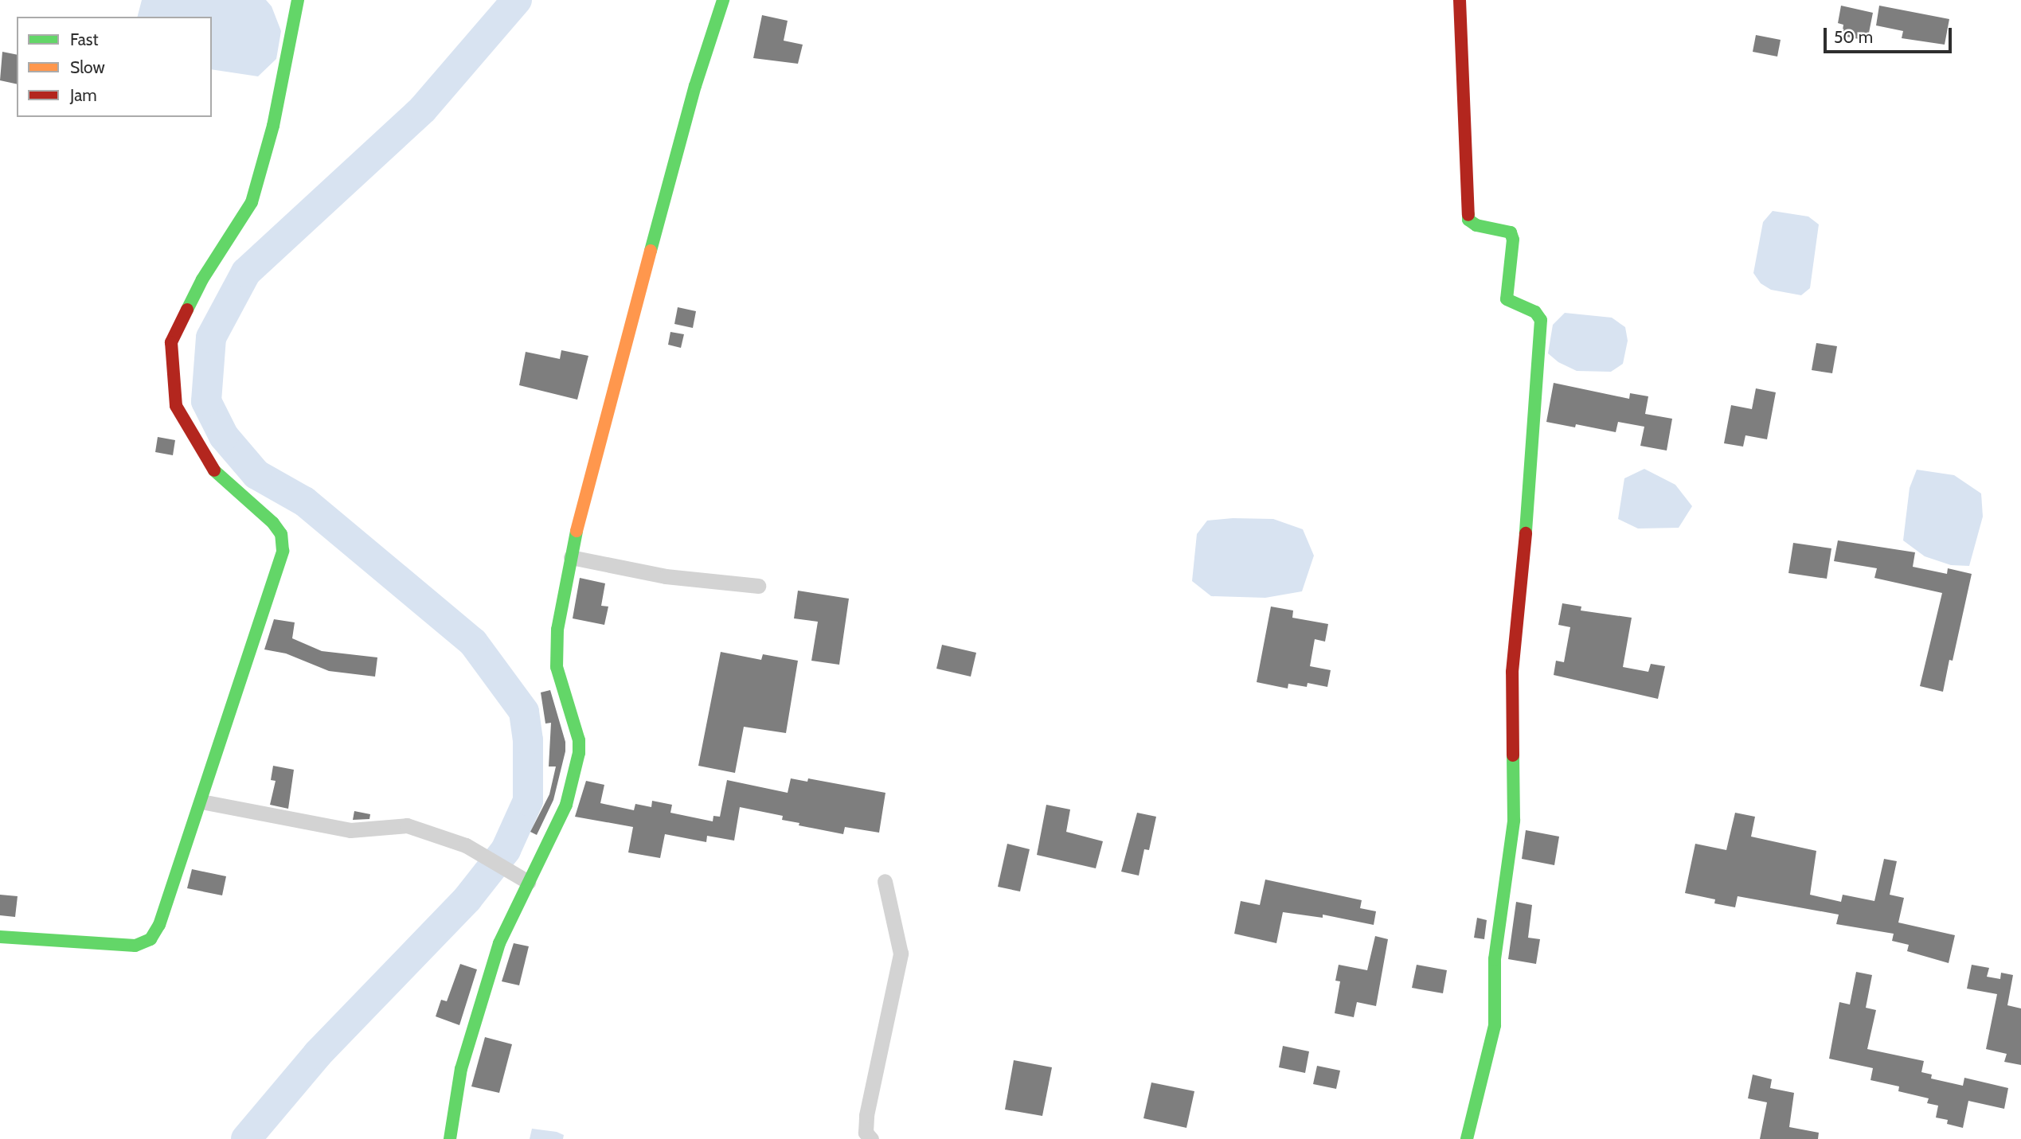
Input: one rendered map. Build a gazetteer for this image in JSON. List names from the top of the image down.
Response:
{
  "legend": ["Fast", "Slow", "Jam"],
  "scale_bar": "50 m"
}
